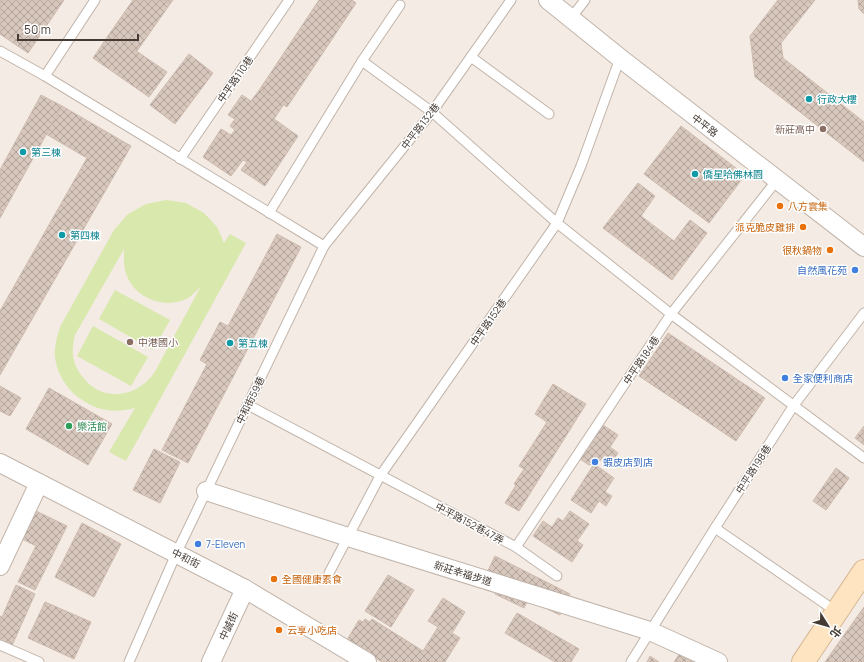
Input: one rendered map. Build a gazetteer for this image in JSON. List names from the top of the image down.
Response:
{
  "streets": {
    "street": [
      "中平路",
      "中和街",
      "新莊幸福步道",
      "中誠街"
    ],
    "lane": [
      "中平路110巷",
      "中平路132巷",
      "中平路152巷",
      "中平路184巷",
      "中和街59巷",
      "中平路198巷",
      "中平路152巷47弄"
    ]
  },
  "crossings": [
    ["中平路", "中平路152巷"],
    ["中平路", "中平路184巷"],
    ["中平路132巷", "中和街59巷"],
    ["中平路152巷", "中平路152巷47弄"],
    ["中平路152巷", "新莊幸福步道"],
    ["中平路184巷", "中平路152巷47弄"],
    ["中和街59巷", "中平路152巷47弄"],
    ["中和街59巷", "中和街"],
    ["中和街59巷", "新莊幸福步道"],
    ["中平路198巷", "新莊幸福步道"],
    ["中和街", "中誠街"]
  ],
  "places": [
    "行政大樓",
    "新莊高中",
    "第三棟",
    "僑星哈佛林園",
    "八方雲集",
    "派克脆皮雞排",
    "第四棟",
    "很秋鍋物",
    "自然風花苑",
    "中港國小",
    "第五棟",
    "全家便利商店",
    "樂活館",
    "蝦皮店到店",
    "7-Eleven",
    "全國健康素食",
    "云享小吃店"
  ],
  "scale_bar": "50 m",
  "north": "bottom right"
}
